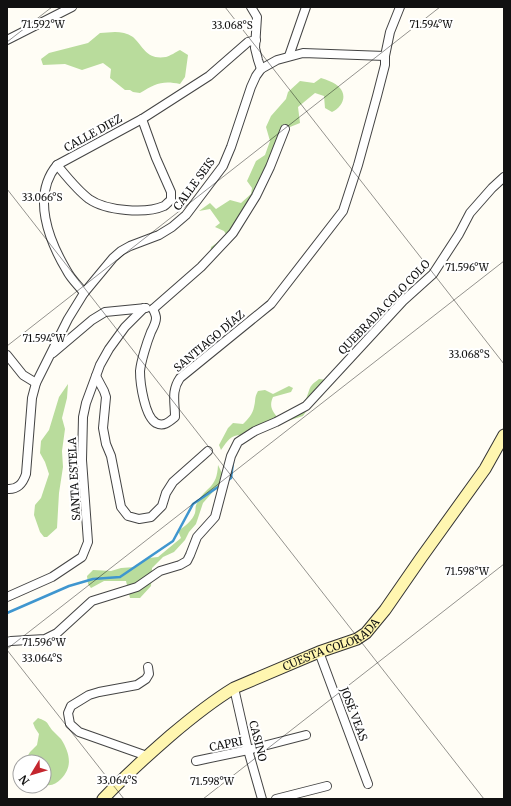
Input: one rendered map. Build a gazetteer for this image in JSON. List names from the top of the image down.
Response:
{
  "streets": {
    "street": [
      "CALLE DIEZ",
      "CALLE SEIS",
      "QUEBRADA COLO COLO",
      "SANTIAGO DÍAZ",
      "SANTA ESTELA",
      "CUESTA COLORADA",
      "JOSÉ VEAS",
      "CASINO",
      "CAPRI"
    ]
  },
  "crossings": [
    ["CALLE DIEZ", "CALLE SEIS"],
    ["CUESTA COLORADA", "JOSÉ VEAS"],
    ["CUESTA COLORADA", "CASINO"],
    ["CASINO", "CAPRI"]
  ],
  "north": "bottom left",
  "coordinates": [
    "71.592°W",
    "71.594°W",
    "33.068°S",
    "33.066°S",
    "71.596°W",
    "71.598°W",
    "33.064°S"
  ]
}
